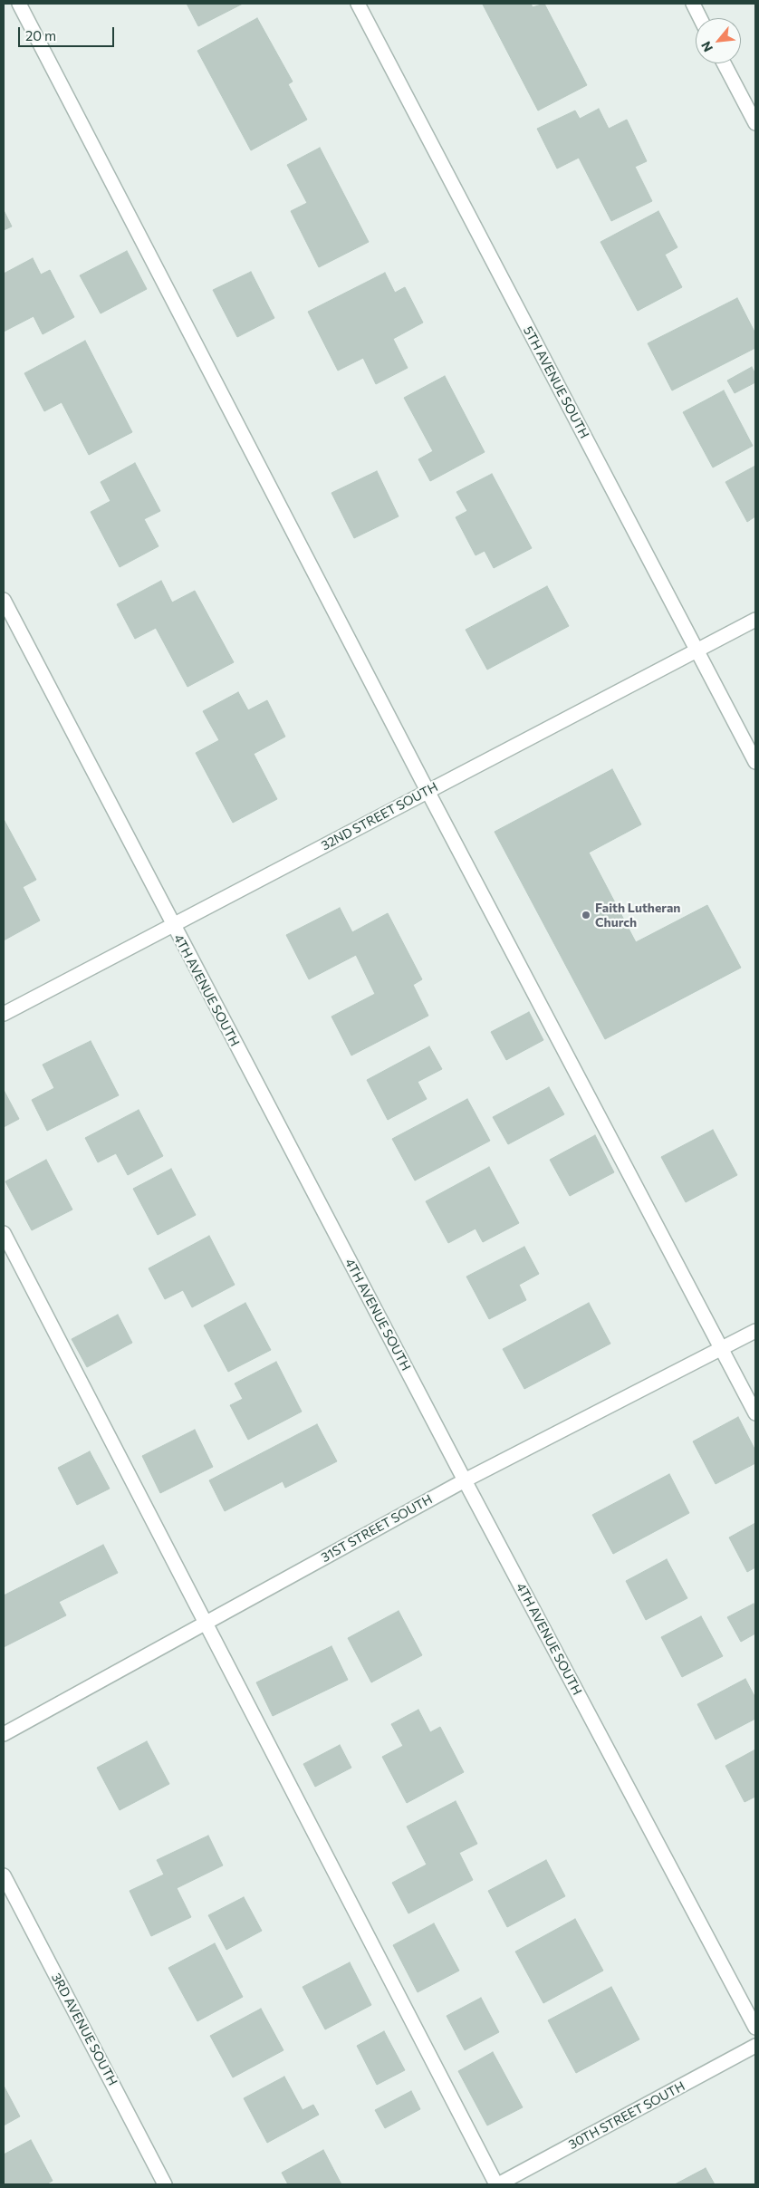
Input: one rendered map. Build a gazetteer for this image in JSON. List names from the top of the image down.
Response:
{
  "streets": {
    "street": [
      "5TH AVENUE SOUTH",
      "32ND STREET SOUTH",
      "4TH AVENUE SOUTH",
      "31ST STREET SOUTH",
      "3RD AVENUE SOUTH",
      "30TH STREET SOUTH"
    ]
  },
  "crossings": [
    ["5TH AVENUE SOUTH", "32ND STREET SOUTH"],
    ["32ND STREET SOUTH", "4TH AVENUE SOUTH"],
    ["4TH AVENUE SOUTH", "31ST STREET SOUTH"]
  ],
  "places": ["Faith Lutheran Church"],
  "scale_bar": "20 m",
  "north": "bottom left"
}
